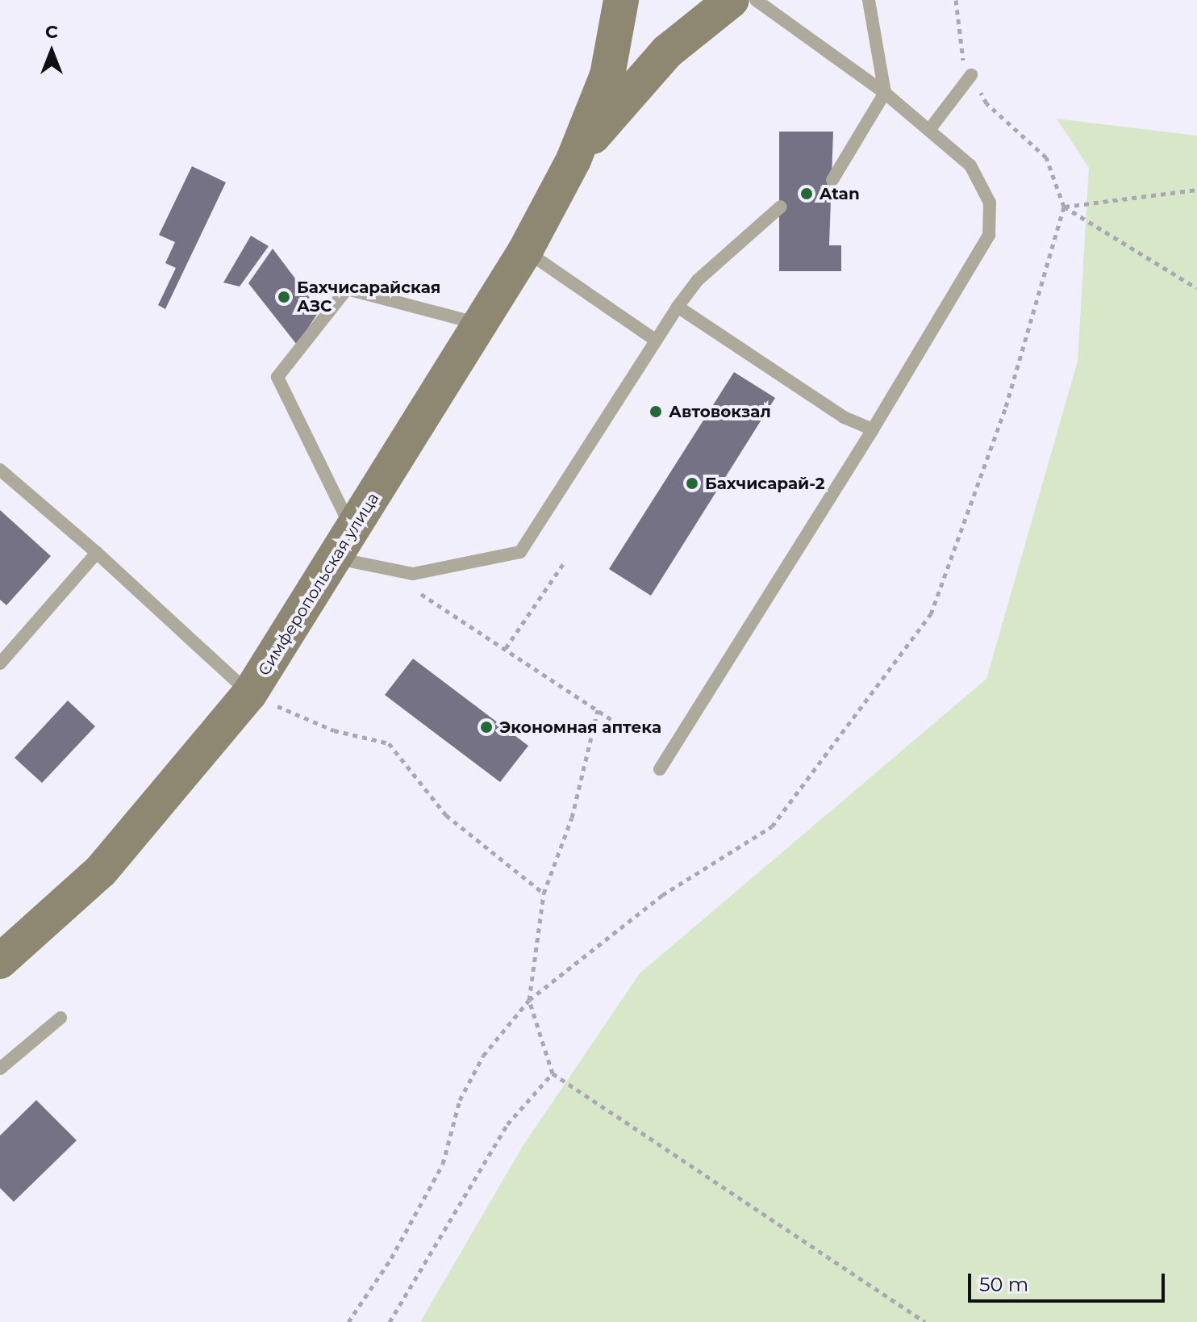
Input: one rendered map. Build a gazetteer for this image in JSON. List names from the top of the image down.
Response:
{
  "streets": {
    "main road": ["Симферопольская улица"]
  },
  "places": [
    "Atan",
    "Бахчисарайская АЗС",
    "Автовокзал",
    "Бахчисарай-2",
    "Экономная аптека"
  ],
  "scale_bar": "50 m",
  "north": "top"
}
